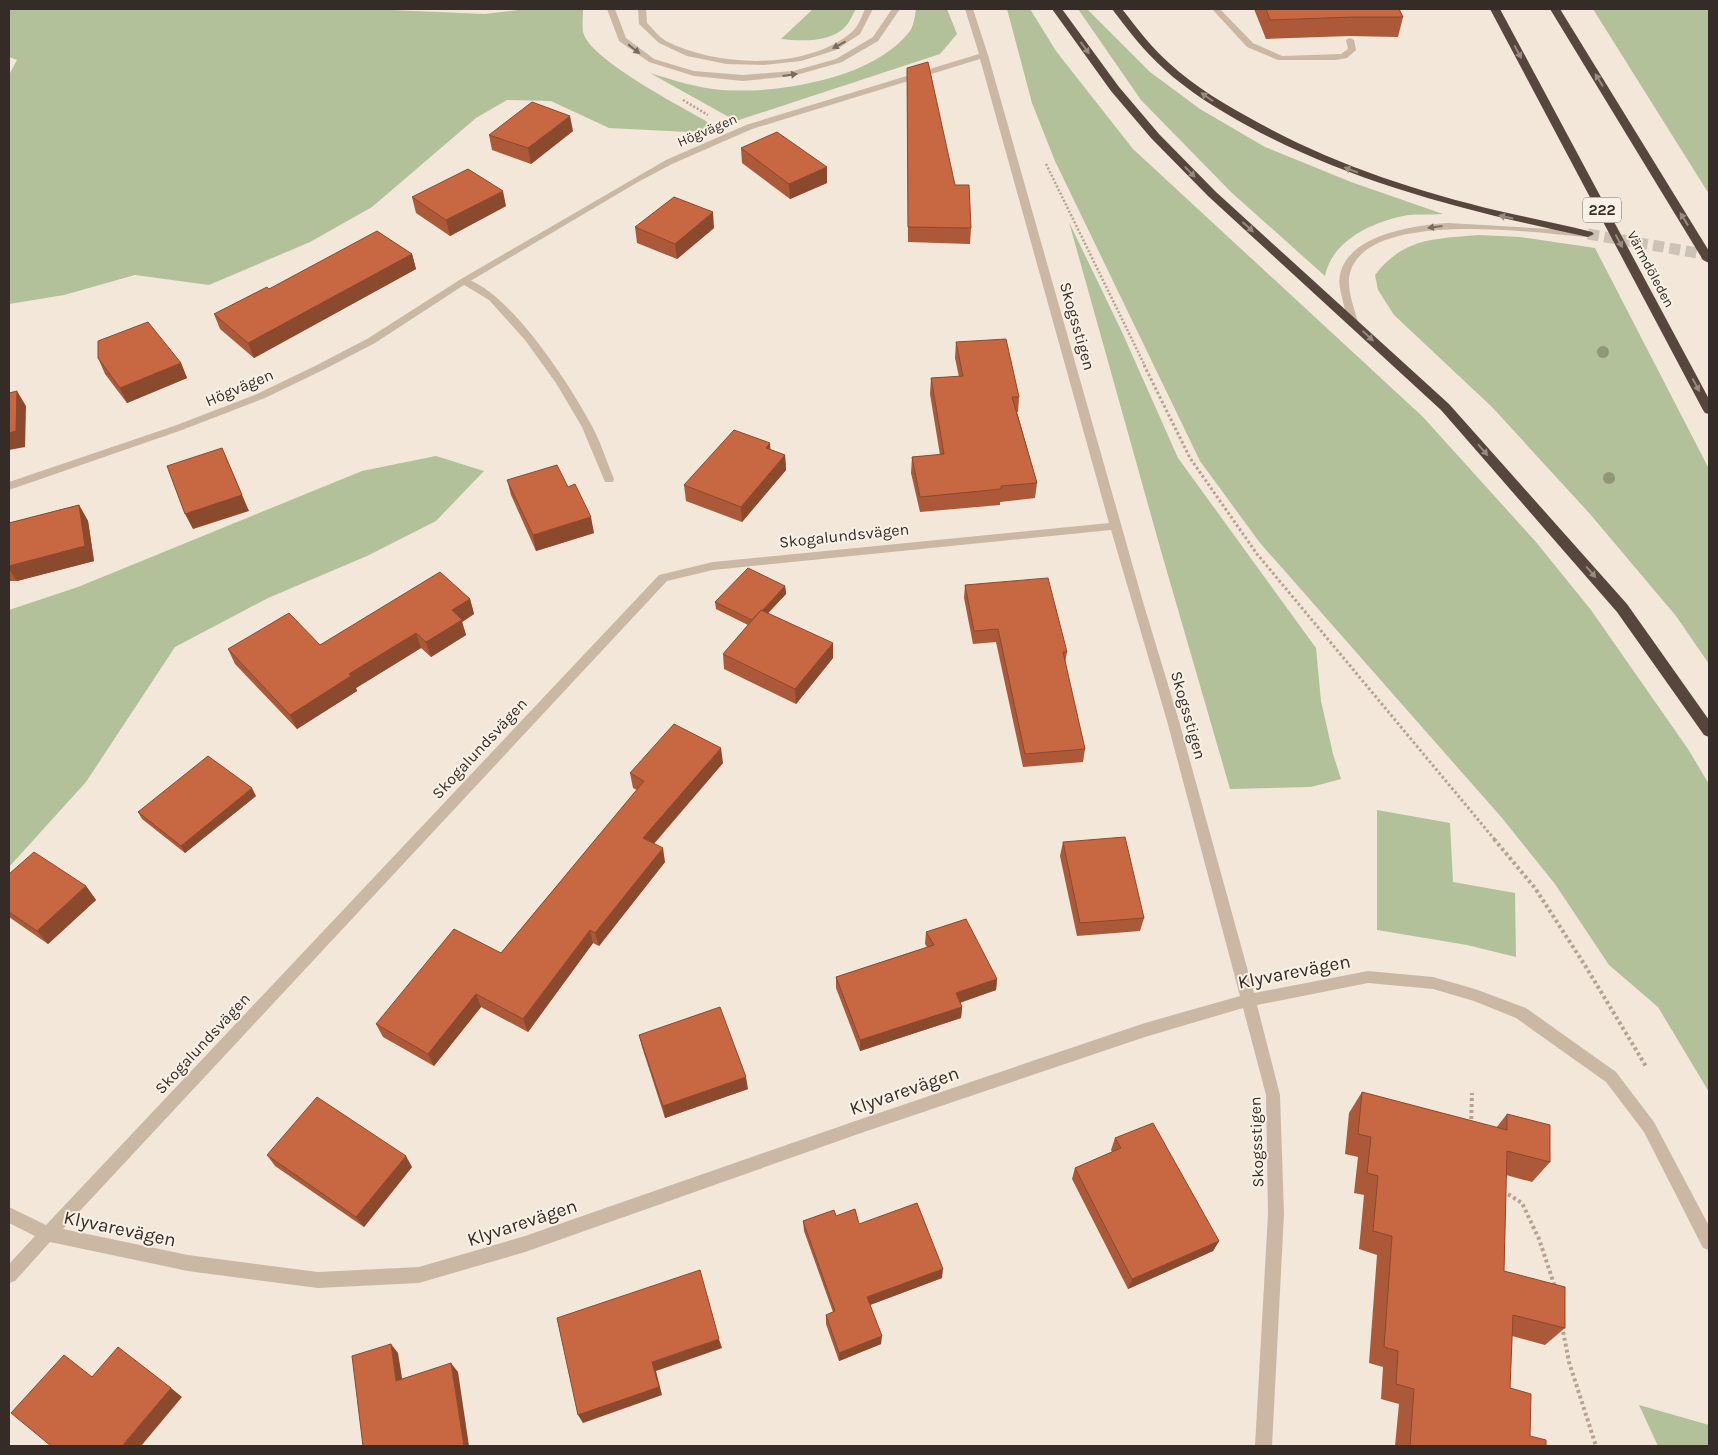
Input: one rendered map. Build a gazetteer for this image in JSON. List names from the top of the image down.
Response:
{
  "streets": {
    "highway": ["222", "Värmdöleden"],
    "street": [
      "Högvägen",
      "Skogsstigen",
      "Skogalundsvägen",
      "Klyvarevägen"
    ]
  },
  "crossings": [
    ["Högvägen", "Skogsstigen"],
    ["Skogsstigen", "Skogalundsvägen"],
    ["Skogsstigen", "Klyvarevägen"],
    ["Skogalundsvägen", "Klyvarevägen"]
  ]
}
